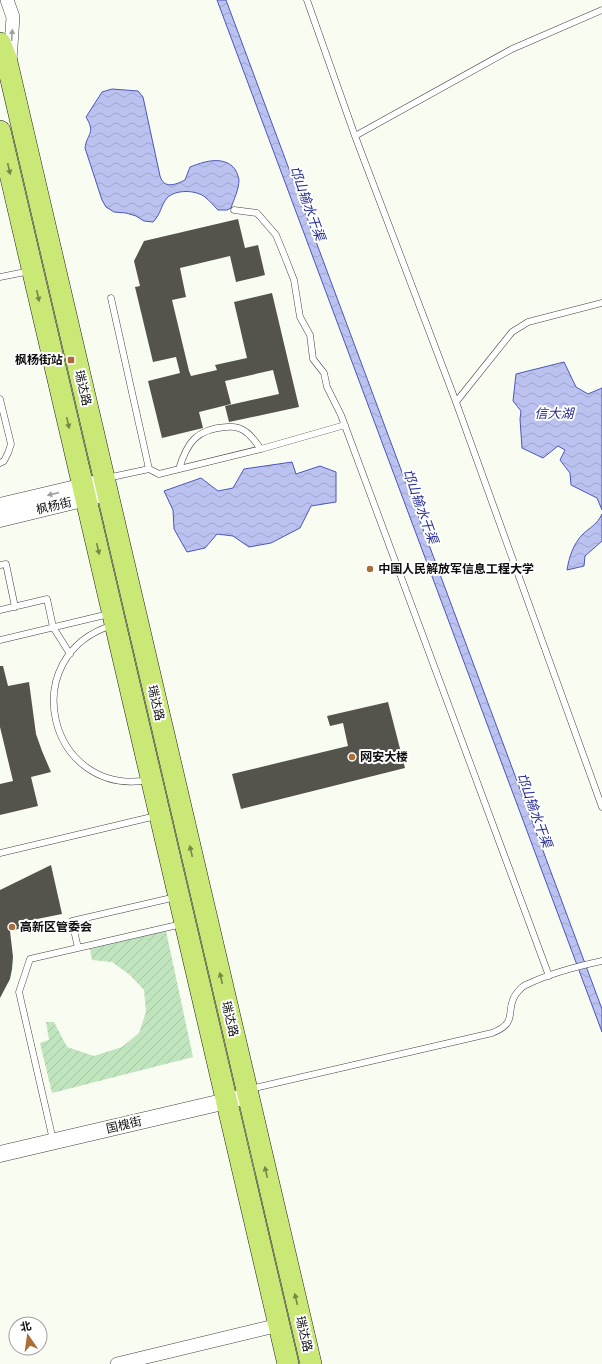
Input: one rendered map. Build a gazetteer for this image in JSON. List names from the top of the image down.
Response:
{
  "streets": {
    "main road": ["瑞达路"],
    "street": ["枫杨街", "国槐街"]
  },
  "crossings": [
    ["瑞达路", "枫杨街"],
    ["瑞达路", "国槐街"]
  ],
  "water": ["邙山输水干渠", "信大湖"],
  "places": {
    "transit": ["枫杨街站"],
    "other": ["中国人民解放军信息工程大学", "网安大楼", "高新区管委会"]
  },
  "north": "top"
}
